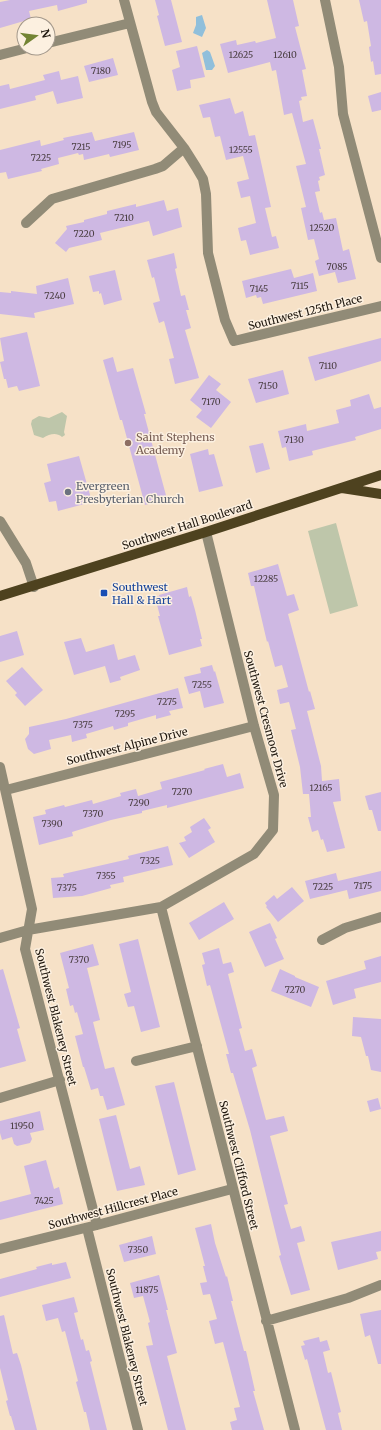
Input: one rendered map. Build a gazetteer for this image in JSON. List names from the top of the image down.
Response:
{
  "streets": {
    "main road": ["Southwest Hall Boulevard"],
    "street": [
      "Southwest 125th Place",
      "Southwest Cresmoor Drive",
      "Southwest Alpine Drive",
      "Southwest Blakeney Street",
      "Southwest Clifford Street",
      "Southwest Hillcrest Place"
    ]
  },
  "crossings": [
    ["Southwest Hall Boulevard", "Southwest Cresmoor Drive"],
    ["Southwest Cresmoor Drive", "Southwest Alpine Drive"],
    ["Southwest Cresmoor Drive", "Southwest Blakeney Street"],
    ["Southwest Cresmoor Drive", "Southwest Clifford Street"],
    ["Southwest Alpine Drive", "Southwest Blakeney Street"],
    ["Southwest Blakeney Street", "Southwest Hillcrest Place"],
    ["Southwest Clifford Street", "Southwest Hillcrest Place"]
  ],
  "places": {
    "other": ["Saint Stephens Academy", "Evergreen Presbyterian Church"],
    "transit": ["Southwest Hall & Hart"]
  },
  "house_numbers": [
    "12625",
    "12610",
    "7180",
    "7195",
    "7215",
    "12555",
    "7225",
    "7210",
    "12520",
    "7220",
    "7085",
    "7115",
    "7145",
    "7240",
    "7110",
    "7150",
    "7170",
    "7130",
    "12285",
    "7255",
    "7275",
    "7295",
    "7375",
    "12165",
    "7270",
    "7290",
    "7370",
    "7390",
    "7325",
    "7355",
    "7175",
    "7225",
    "7375",
    "7370",
    "7270",
    "11950",
    "7425",
    "7350",
    "11875"
  ],
  "north": "right"
}
